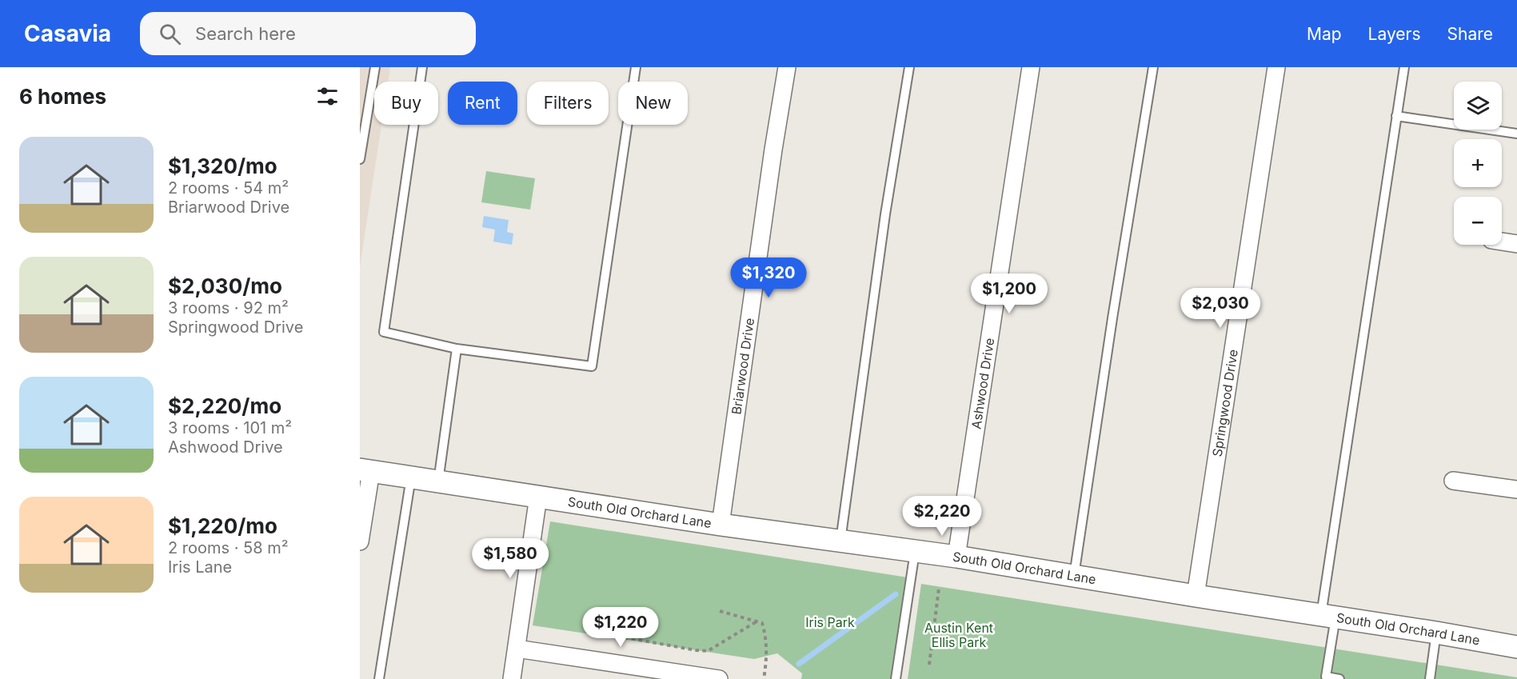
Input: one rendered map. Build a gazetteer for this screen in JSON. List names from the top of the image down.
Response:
{
  "streets": {
    "street": [
      "Briarwood Drive",
      "Ashwood Drive",
      "Springwood Drive",
      "South Old Orchard Lane"
    ]
  },
  "crossings": [
    ["Briarwood Drive", "South Old Orchard Lane"],
    ["Ashwood Drive", "South Old Orchard Lane"],
    ["Springwood Drive", "South Old Orchard Lane"]
  ],
  "parks": ["Iris Park", "Austin Kent Ellis Park"],
  "page": {
    "header": "Casavia",
    "search": "Search here",
    "nav": ["Map", "Layers", "Share"],
    "heading": "6 homes",
    "map_buttons": ["+", "−"],
    "chip": [
      "Buy",
      "Rent",
      "Filters",
      "New"
    ],
    "list": [
      {
        "name": "$1,320/mo",
        "note": "2 rooms · 54 m² · Briarwood Drive"
      },
      {
        "name": "$2,030/mo",
        "note": "3 rooms · 92 m² · Springwood Drive"
      },
      {
        "name": "$2,220/mo",
        "note": "3 rooms · 101 m² · Ashwood Drive"
      },
      {
        "name": "$1,220/mo",
        "note": "2 rooms · 58 m² · Iris Lane"
      }
    ],
    "price": [
      "$1,320",
      "$1,200",
      "$2,030",
      "$2,220",
      "$1,580",
      "$1,220"
    ]
  }
}
